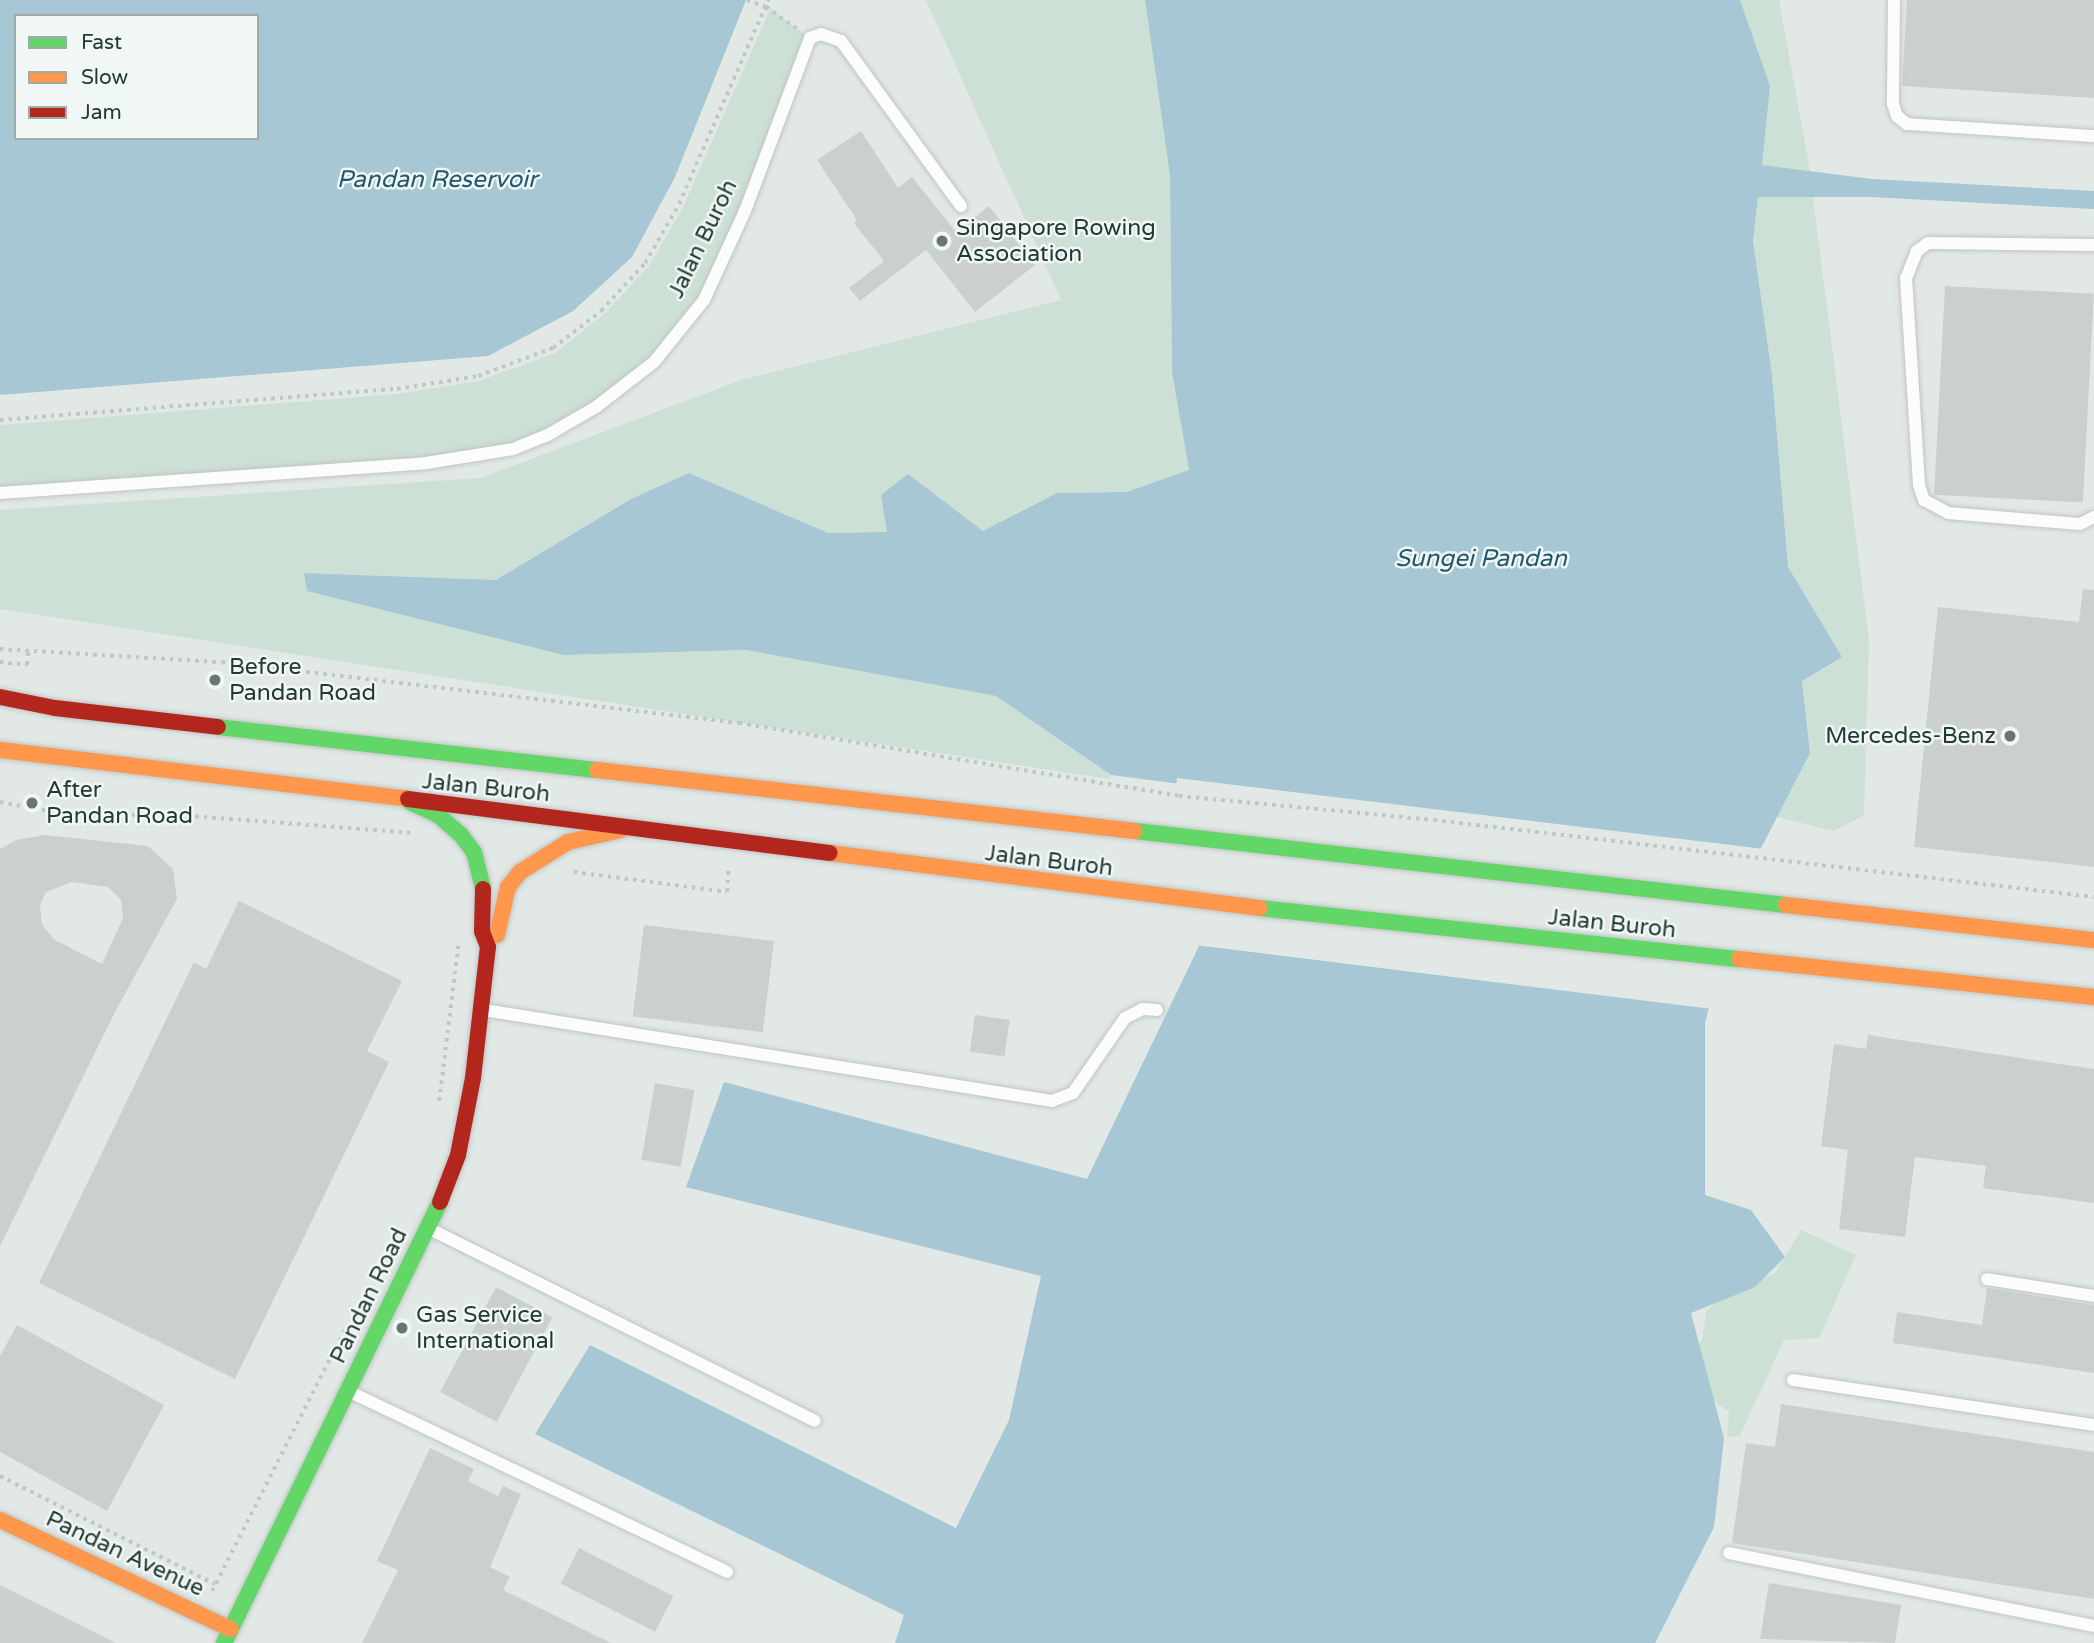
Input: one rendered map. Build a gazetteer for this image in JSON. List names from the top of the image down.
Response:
{
  "streets": {
    "main road": ["Jalan Buroh", "Pandan Road", "Pandan Avenue"]
  },
  "crossings": [
    ["Jalan Buroh", "Pandan Road"],
    ["Pandan Road", "Pandan Avenue"]
  ],
  "water": ["Pandan Reservoir", "Sungei Pandan"],
  "places": [
    "Singapore Rowing Association",
    "Before Pandan Road",
    "Mercedes-Benz",
    "After Pandan Road",
    "Gas Service International"
  ],
  "legend": ["Fast", "Slow", "Jam"]
}
